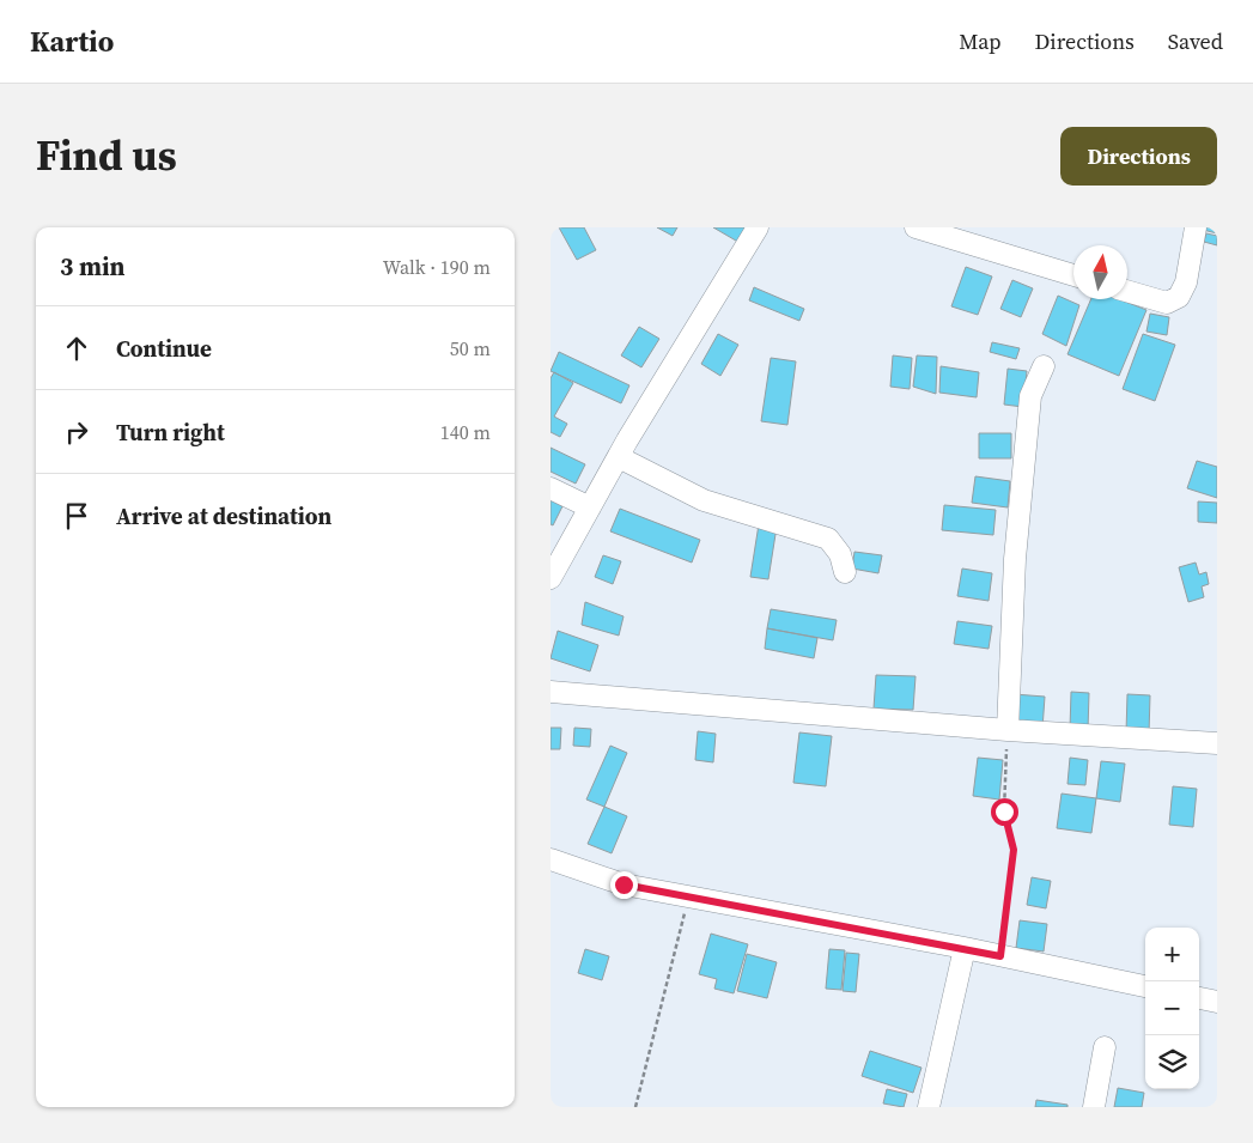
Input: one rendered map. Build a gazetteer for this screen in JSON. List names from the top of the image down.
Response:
{
  "north": "top",
  "page": {
    "header": "Kartio",
    "nav": ["Map", "Directions", "Saved"],
    "title": "Find us",
    "buttons": "Directions",
    "heading": ["3 min", "Walk · 190 m"],
    "list": [
      ["Continue", "50 m"],
      ["Turn right", "140 m"],
      "Arrive at destination"
    ],
    "map_buttons": ["+", "−"]
  }
}
